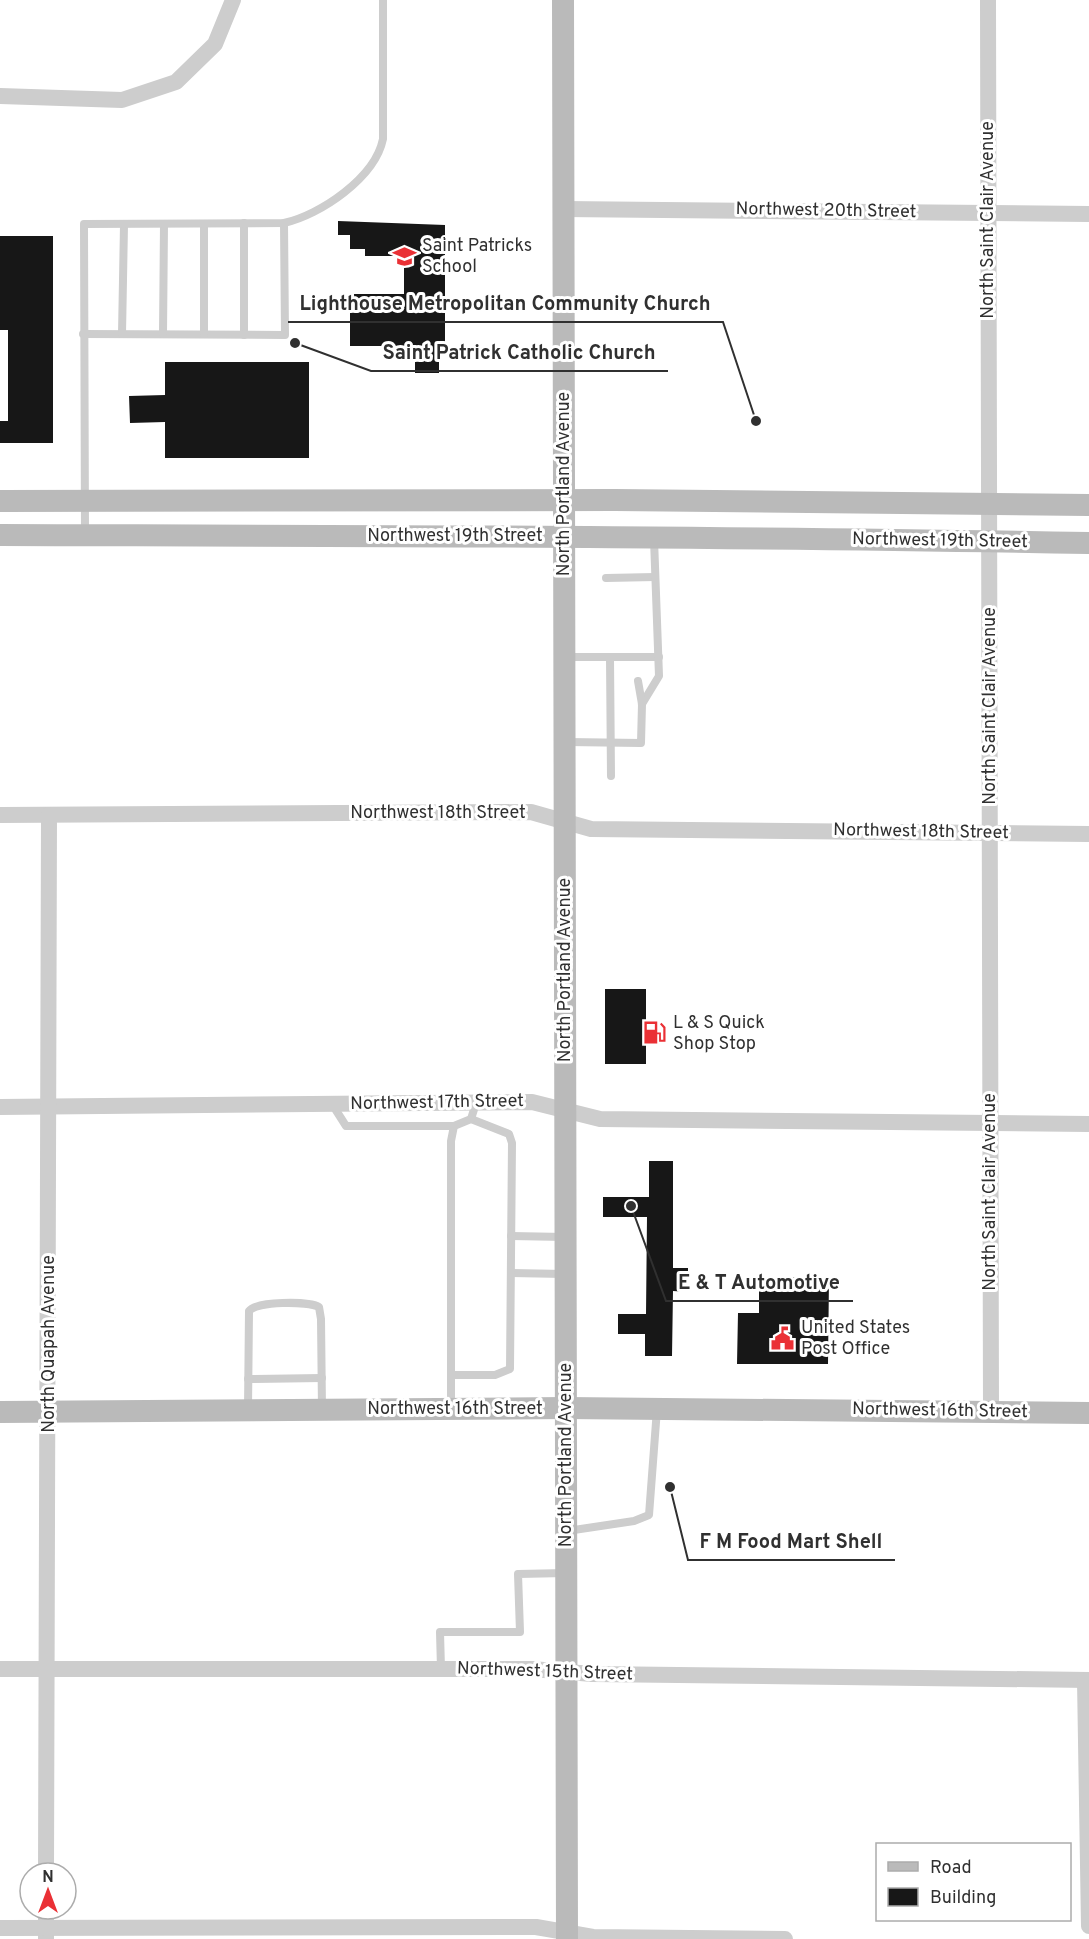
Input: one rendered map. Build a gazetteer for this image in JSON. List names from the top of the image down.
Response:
{
  "streets": {
    "street": [
      "Northwest 20th Street",
      "North Saint Clair Avenue",
      "North Portland Avenue",
      "Northwest 19th Street",
      "Northwest 18th Street",
      "Northwest 17th Street",
      "North Quapah Avenue",
      "Northwest 16th Street",
      "Northwest 15th Street"
    ]
  },
  "crossings": [
    ["Northwest 20th Street", "North Saint Clair Avenue"],
    ["Northwest 20th Street", "North Portland Avenue"],
    ["North Saint Clair Avenue", "Northwest 19th Street"],
    ["North Saint Clair Avenue", "Northwest 18th Street"],
    ["North Saint Clair Avenue", "Northwest 17th Street"],
    ["North Saint Clair Avenue", "Northwest 16th Street"],
    ["North Portland Avenue", "Northwest 19th Street"],
    ["North Portland Avenue", "Northwest 18th Street"],
    ["North Portland Avenue", "Northwest 17th Street"],
    ["North Portland Avenue", "Northwest 16th Street"],
    ["North Portland Avenue", "Northwest 15th Street"],
    ["Northwest 18th Street", "North Quapah Avenue"],
    ["Northwest 17th Street", "North Quapah Avenue"],
    ["North Quapah Avenue", "Northwest 16th Street"],
    ["North Quapah Avenue", "Northwest 15th Street"]
  ],
  "places": {
    "school or university": ["Saint Patricks School"],
    "other": [
      "Saint Patrick Catholic Church",
      "Lighthouse Metropolitan Community Church",
      "E & T Automotive",
      "F M Food Mart Shell"
    ],
    "fuel station": ["L & S Quick Shop Stop"],
    "public building": ["United States Post Office"]
  },
  "legend": ["Road", "Building"],
  "north": "top"
}
